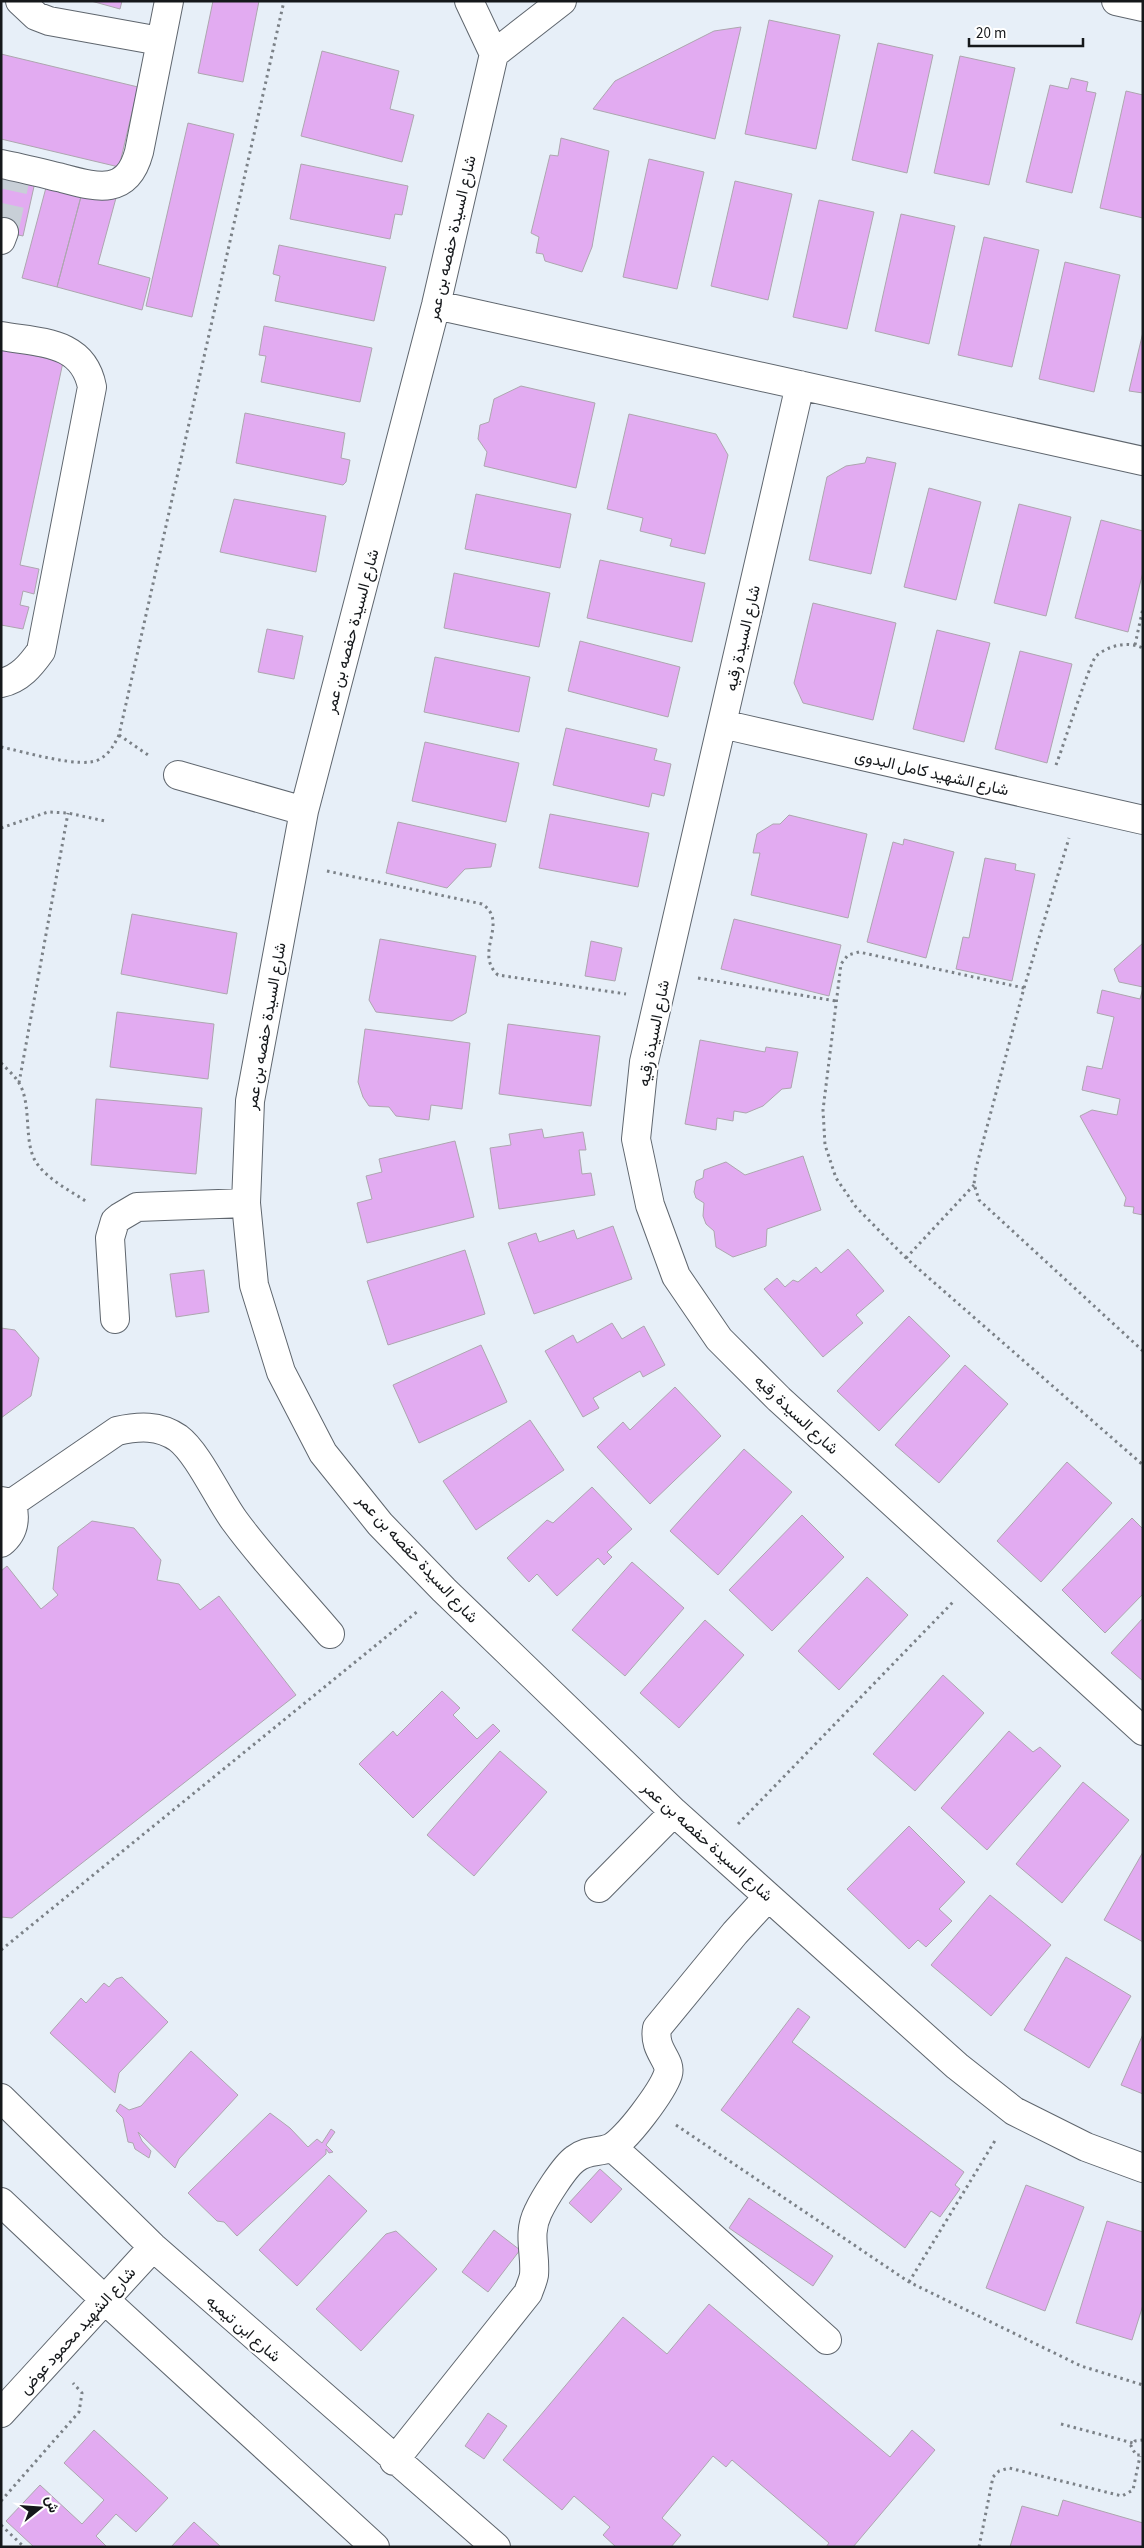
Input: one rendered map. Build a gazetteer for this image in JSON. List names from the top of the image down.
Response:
{
  "streets": {
    "street": [
      "شارع السيدة حفصه بن عمر",
      "شارع السيدة رقيه",
      "شارع الشهيد كامل البدوى",
      "شارع ابن تيميه",
      "شارع الشهيد محمود عوض"
    ]
  },
  "crossings": [
    ["شارع السيدة رقيه", "شارع الشهيد كامل البدوى"],
    ["شارع ابن تيميه", "شارع الشهيد محمود عوض"]
  ],
  "scale_bar": "20 m",
  "north": "right"
}
